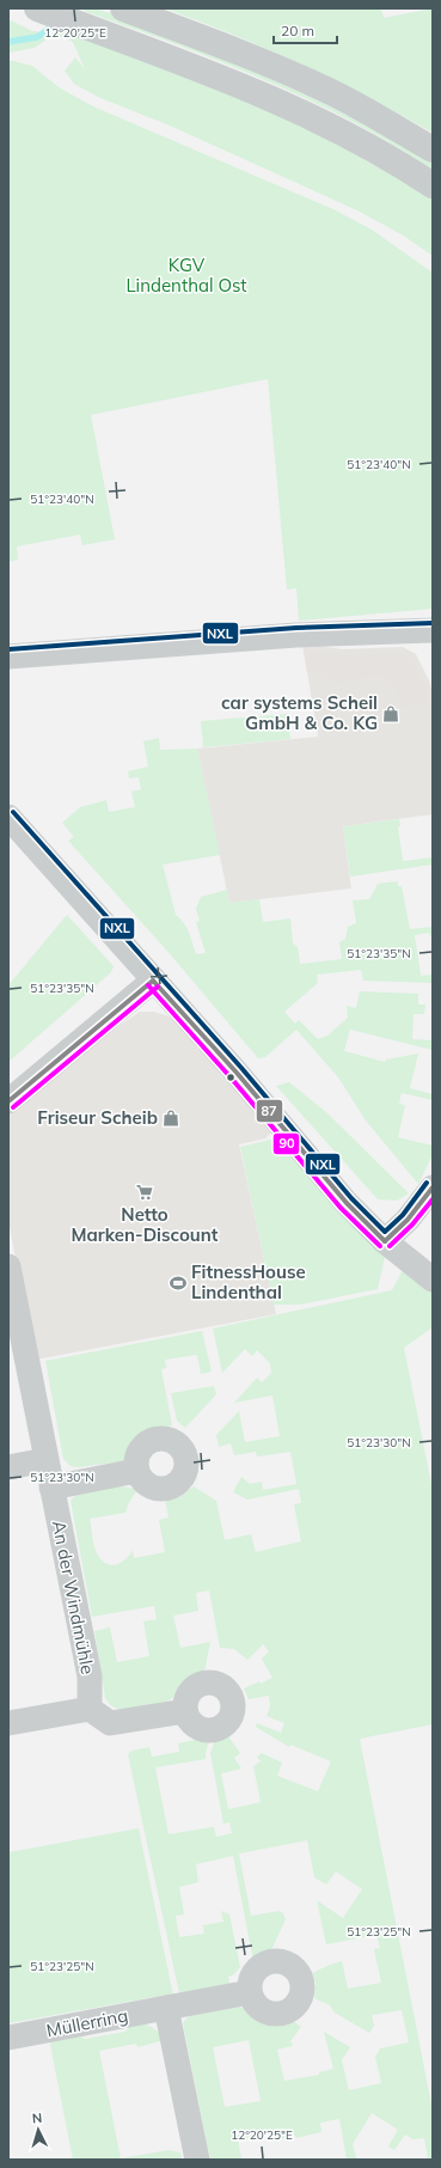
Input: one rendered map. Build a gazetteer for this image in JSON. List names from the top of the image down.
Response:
{
  "streets": {
    "street": ["An der Windmühle", "Müllerring"]
  },
  "parks": ["KGV Lindenthal Ost"],
  "places": {
    "shop": ["car systems Scheil GmbH & Co. KG", "Friseur Scheib"],
    "supermarket": ["Netto Marken-Discount"],
    "sports": ["FitnessHouse Lindenthal"]
  },
  "lines": ["transit line NXL", "transit line 87", "transit line 90"],
  "scale_bar": "20 m",
  "north": "top",
  "coordinates": [
    "12°20'25\"E",
    "51°23'40\"N",
    "51°23'35\"N",
    "51°23'30\"N",
    "51°23'25\"N"
  ]
}
